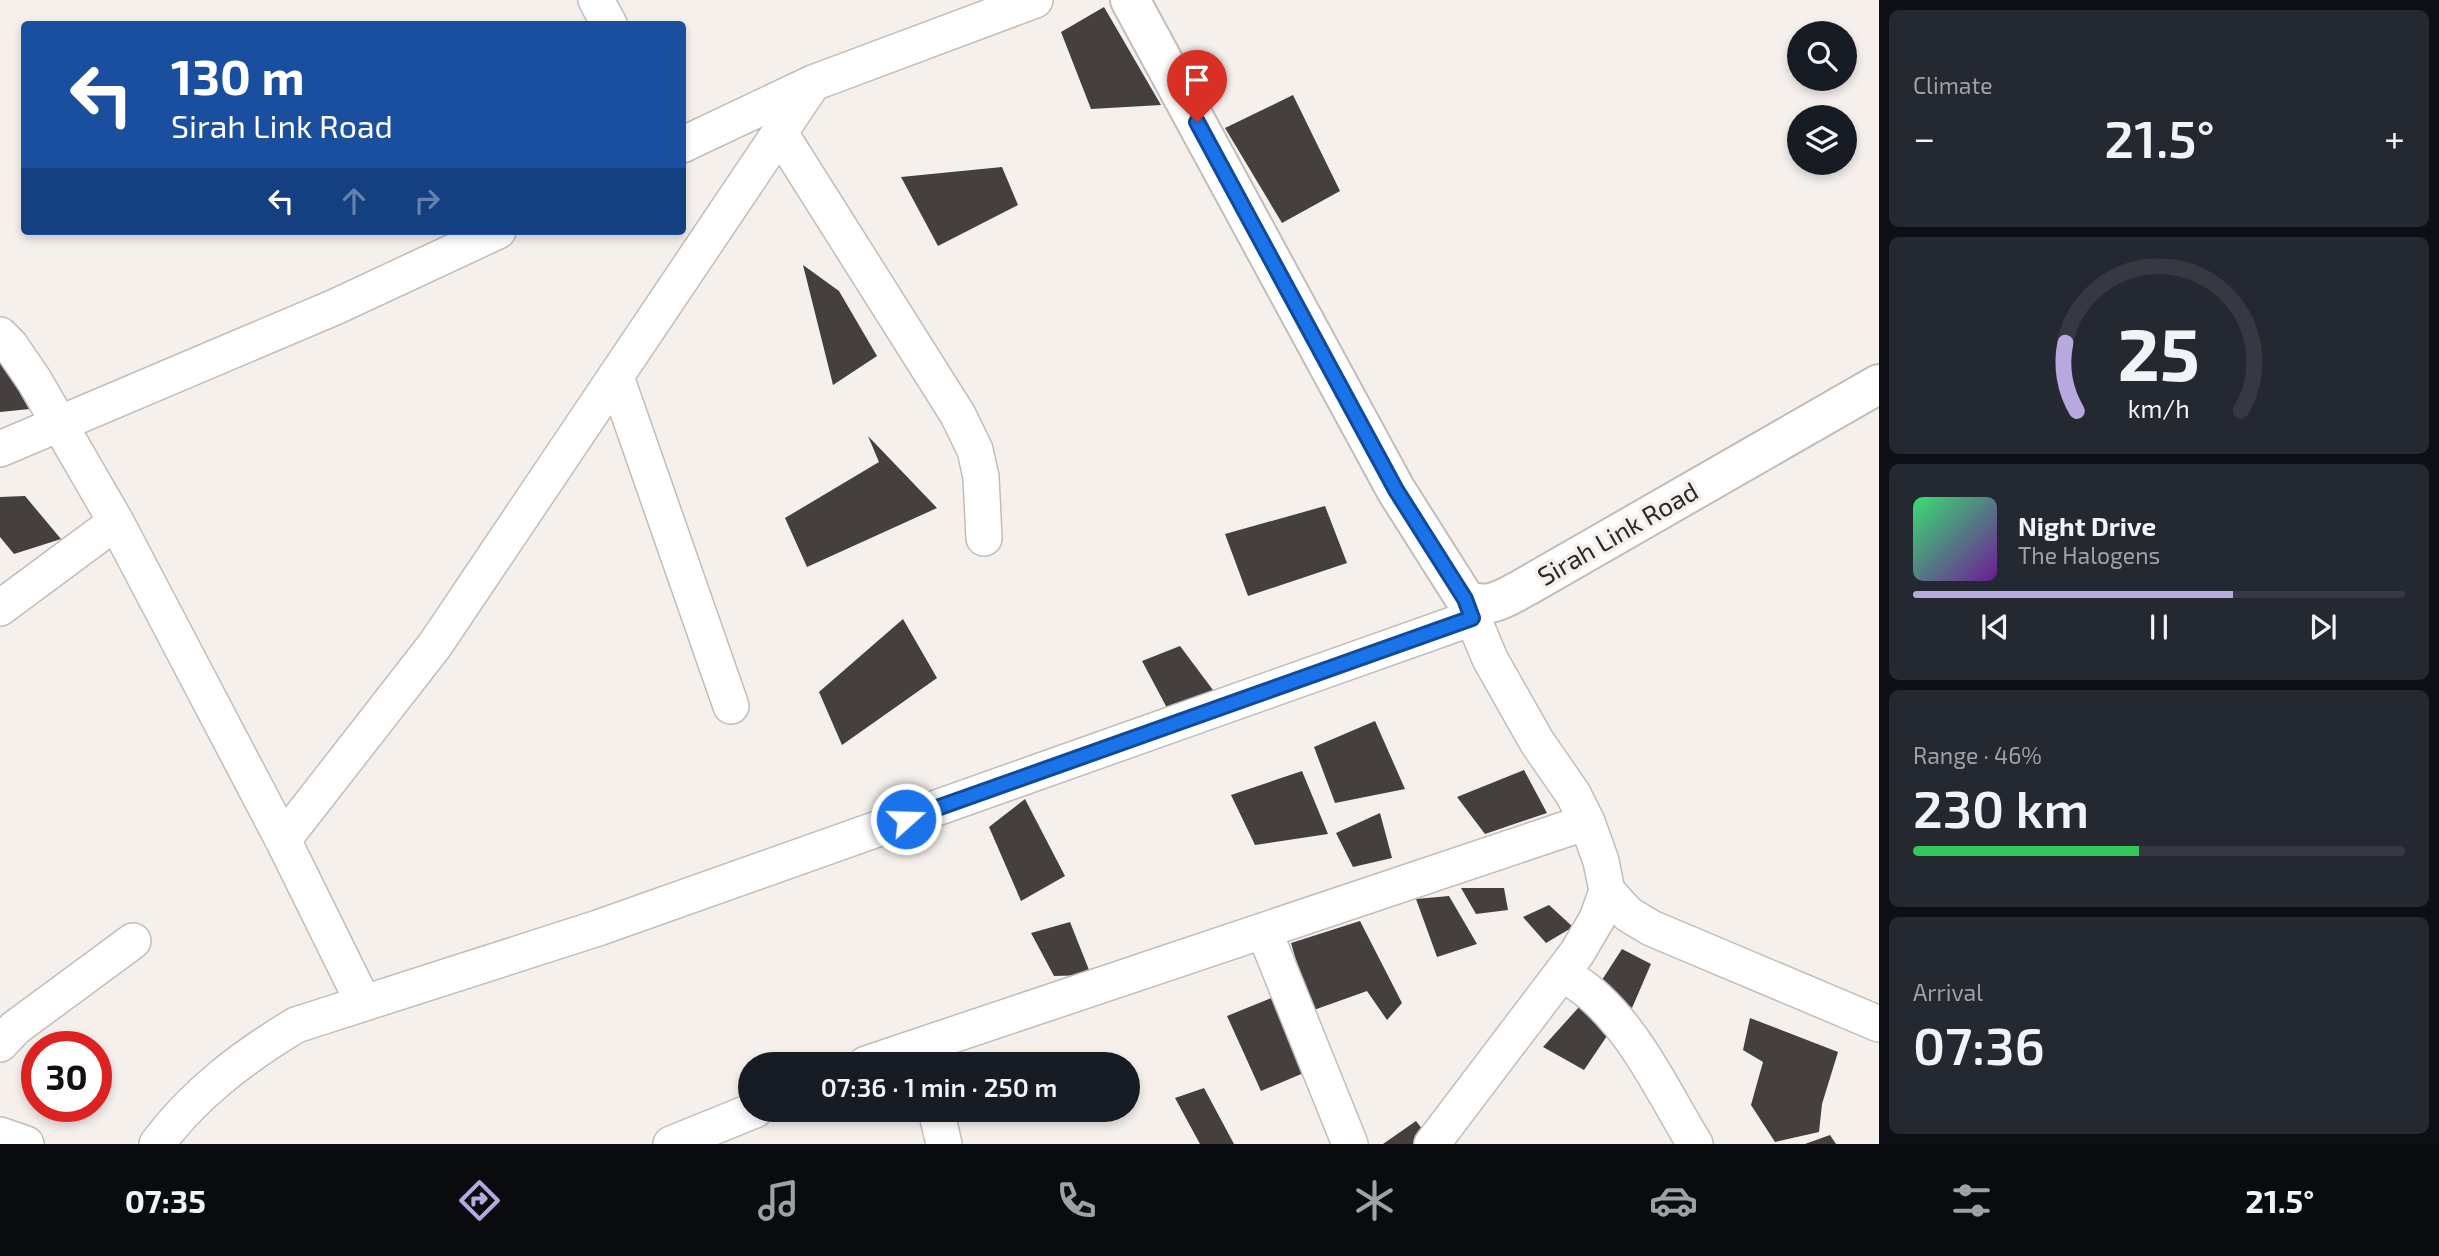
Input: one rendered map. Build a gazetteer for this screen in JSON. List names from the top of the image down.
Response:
{
  "streets": {
    "street": ["Sirah Link Road"]
  },
  "page": {
    "tile": [
      "Climate",
      ["Range · 46%", "230 km"],
      ["Arrival", "07:36"]
    ],
    "turn": ["130 m", "Sirah Link Road"],
    "heat": ["−", "21.5°", "+"],
    "song": ["Night Drive", "The Halogens"],
    "limit": "30",
    "trip": "07:36 · 1 min · 250 m",
    "tabs": ["07:35", "21.5°"],
    "gauge": ["25", "km/h"]
  }
}
